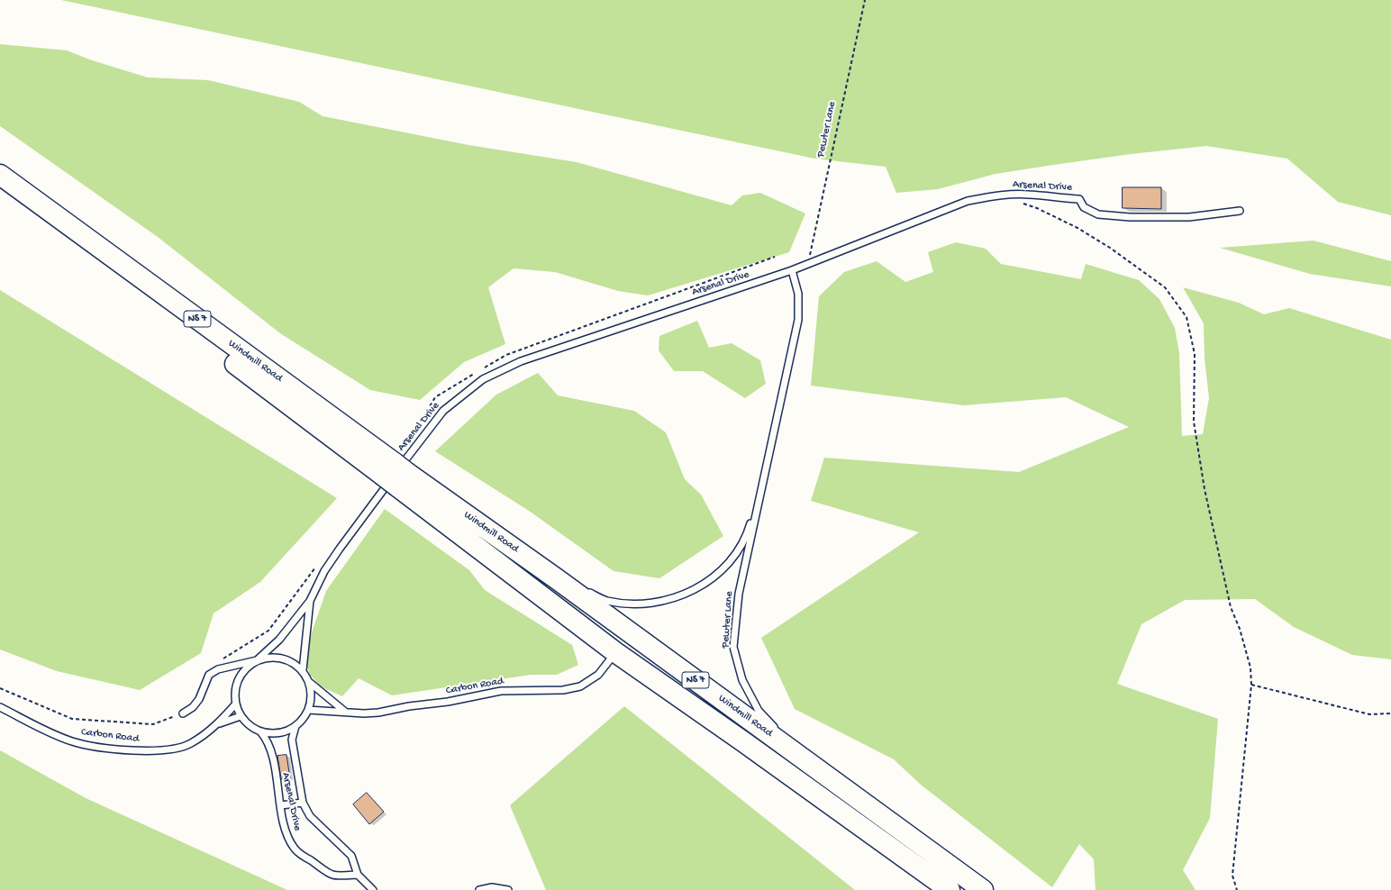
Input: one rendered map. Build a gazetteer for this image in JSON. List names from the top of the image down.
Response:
{
  "streets": {
    "highway": ["NS 7", "Windmill Road"],
    "lane": ["Pewter Lane", "Arsenal Drive", "Carbon Road"]
  },
  "crossings": [
    ["Pewter Lane", "Arsenal Drive"],
    ["Pewter Lane", "Windmill Road"],
    ["Arsenal Drive", "Carbon Road"],
    ["Windmill Road", "Carbon Road"]
  ]
}
